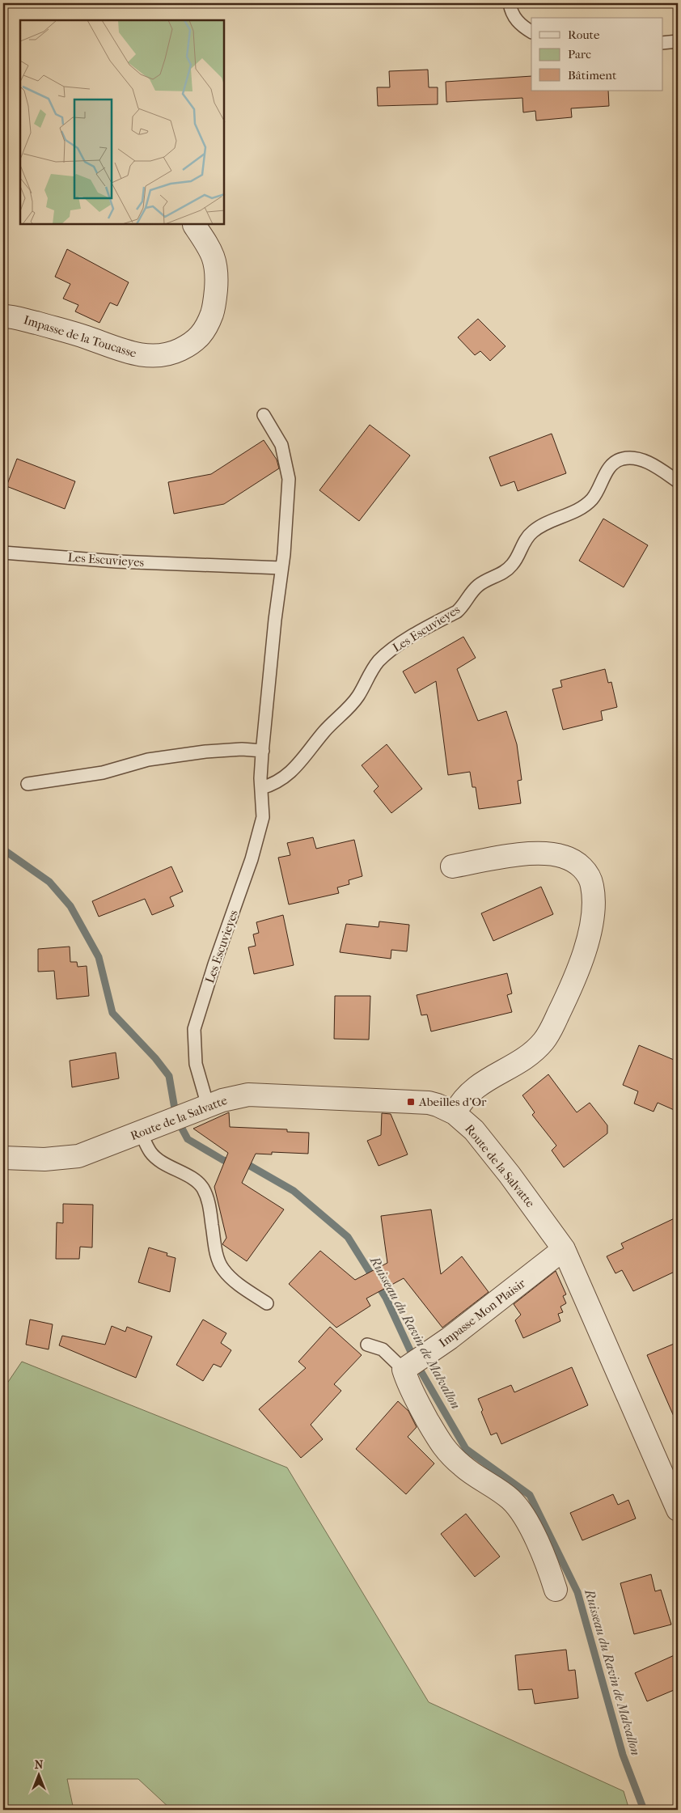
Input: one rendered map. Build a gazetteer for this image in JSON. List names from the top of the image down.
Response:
{
  "streets": {
    "street": ["Impasse de la Toucasse", "Route de la Salvatte", "Impasse Mon Plaisir"],
    "lane": ["Les Escuvieyes"]
  },
  "crossings": [
    ["Les Escuvieyes", "Route de la Salvatte"],
    ["Route de la Salvatte", "Impasse Mon Plaisir"]
  ],
  "water": ["Ruisseau du Ravin de Malvallon"],
  "places": {
    "transit": ["Abeilles d'Or"]
  },
  "legend": ["Route", "Parc", "Bâtiment"],
  "north": "top"
}
